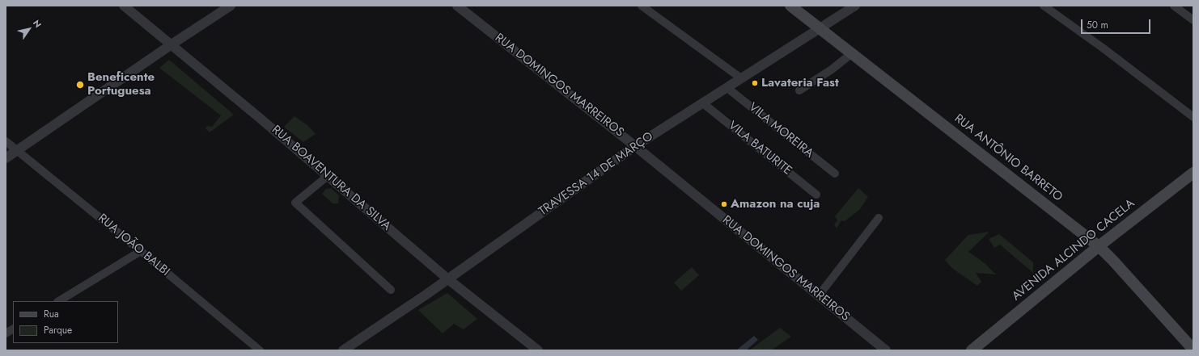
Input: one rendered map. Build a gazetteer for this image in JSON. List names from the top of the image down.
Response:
{
  "streets": {
    "main road": ["RUA ANTÔNIO BARRETO", "AVENIDA ALCINDO CACELA"],
    "street": [
      "RUA DOMINGOS MARREIROS",
      "VILA MOREIRA",
      "VILA BATURITE",
      "TRAVESSA 14 DE MARÇO",
      "RUA BOAVENTURA DA SILVA",
      "RUA JOÃO BALBI"
    ]
  },
  "crossings": [
    ["RUA DOMINGOS MARREIROS", "TRAVESSA 14 DE MARÇO"],
    ["VILA MOREIRA", "TRAVESSA 14 DE MARÇO"],
    ["VILA BATURITE", "TRAVESSA 14 DE MARÇO"],
    ["RUA ANTÔNIO BARRETO", "TRAVESSA 14 DE MARÇO"],
    ["RUA ANTÔNIO BARRETO", "AVENIDA ALCINDO CACELA"],
    ["TRAVESSA 14 DE MARÇO", "RUA BOAVENTURA DA SILVA"]
  ],
  "places": ["Lavateria Fast", "Beneficente Portuguesa", "Amazon na cuja"],
  "legend": ["Rua", "Parque"],
  "scale_bar": "50 m",
  "north": "top right"
}
